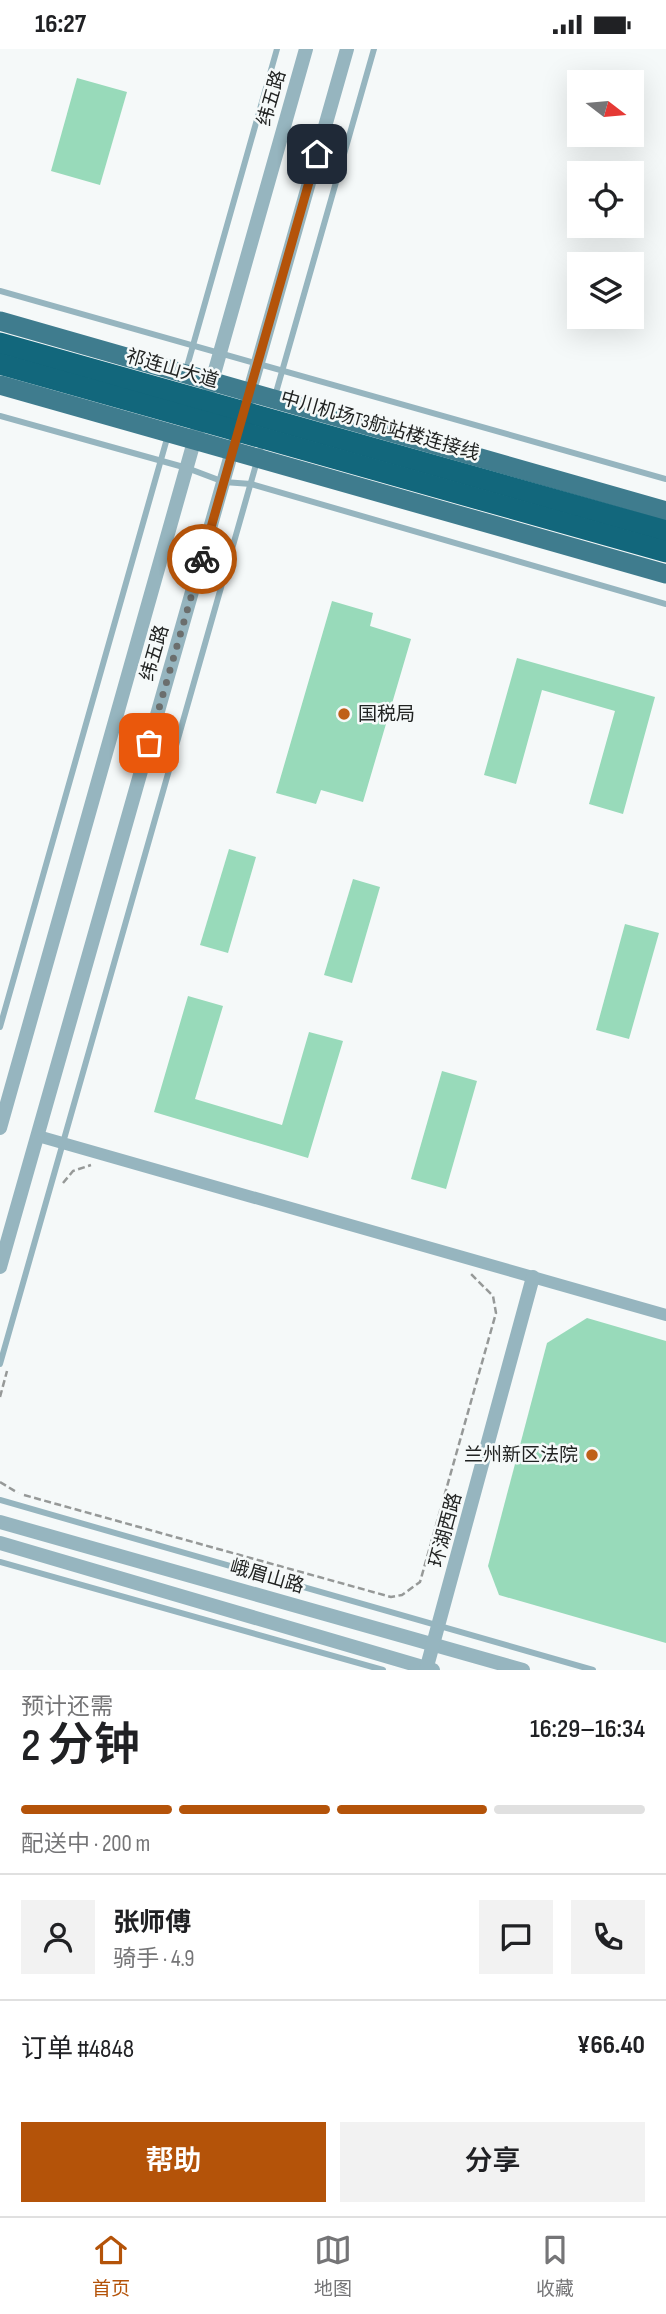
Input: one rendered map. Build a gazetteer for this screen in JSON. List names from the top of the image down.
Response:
{
  "streets": {
    "highway": ["中川机场T3航站楼连接线"],
    "main road": ["祁连山大道"],
    "street": ["纬五路", "环湖西路", "峨眉山路"]
  },
  "crossings": [
    ["纬五路", "祁连山大道"],
    ["环湖西路", "峨眉山路"]
  ],
  "places": ["国税局", "兰州新区法院"],
  "north": "right",
  "page": {
    "status": "16:27",
    "heading": ["2 分钟", "预计还需", "16:29–16:34"],
    "panel": [
      "张师傅",
      "骑手 · 4.9",
      "订单 #4848",
      "¥66.40"
    ],
    "bar": "配送中 · 200 m",
    "buttons": ["帮助", "分享"],
    "tabs": ["首页", "地图", "收藏"]
  }
}
